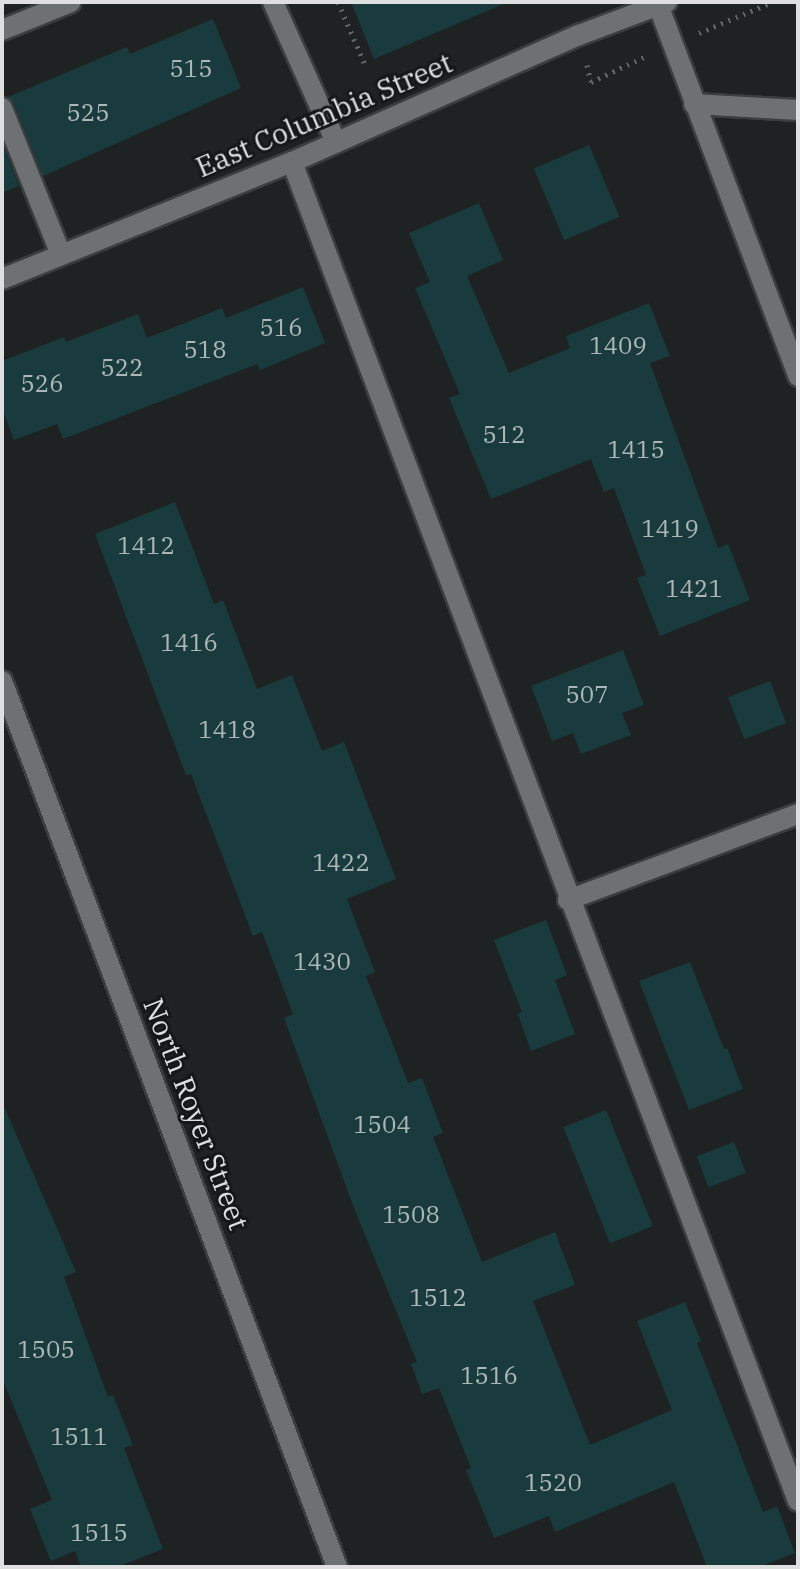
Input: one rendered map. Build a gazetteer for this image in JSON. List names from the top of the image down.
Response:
{
  "streets": {
    "street": ["East Columbia Street", "North Royer Street"]
  },
  "house_numbers": [
    "515",
    "525",
    "516",
    "1409",
    "518",
    "522",
    "526",
    "512",
    "1415",
    "1419",
    "1412",
    "1421",
    "1416",
    "507",
    "1418",
    "1422",
    "1430",
    "1504",
    "1508",
    "1512",
    "1505",
    "1516",
    "1511",
    "1520",
    "1515"
  ]
}
